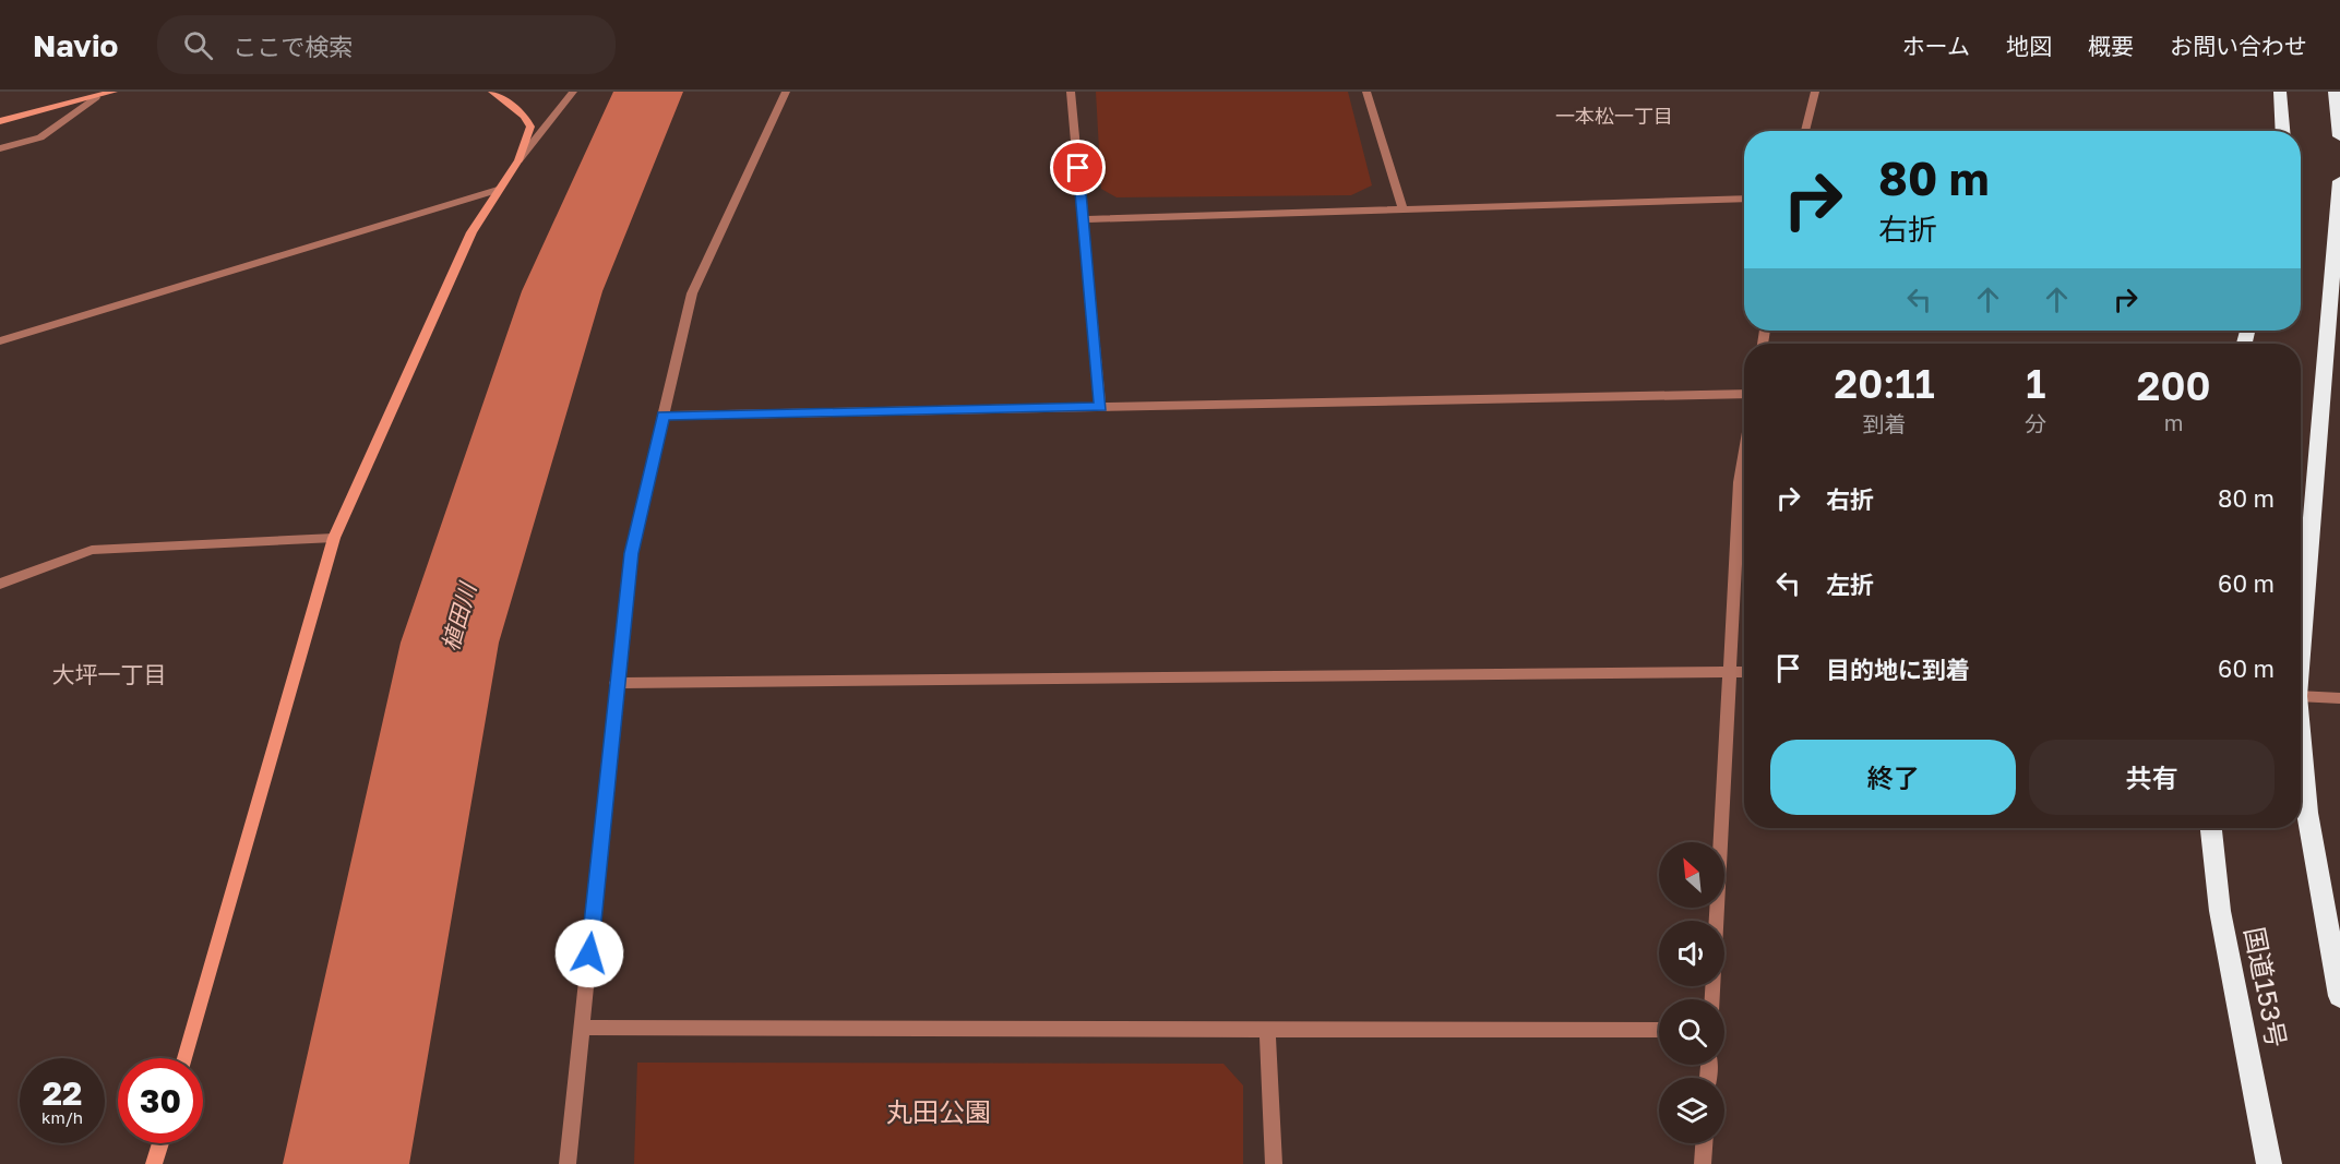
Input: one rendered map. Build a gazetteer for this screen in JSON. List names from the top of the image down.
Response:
{
  "streets": {
    "highway": ["国道153号"]
  },
  "districts": ["一本松一丁目", "大坪一丁目"],
  "water": ["植田川"],
  "parks": ["丸田公園"],
  "north": "top left",
  "page": {
    "header": "Navio",
    "search": "ここで検索",
    "nav": [
      "ホーム",
      "地図",
      "概要",
      "お問い合わせ"
    ],
    "turn": ["80 m", "右折"],
    "eta": [
      "20:11",
      "到着",
      "1",
      "分",
      "200",
      "m"
    ],
    "list": [
      {
        "name": "右折",
        "value": "80 m"
      },
      {
        "name": "左折",
        "value": "60 m"
      },
      {
        "name": "目的地に到着",
        "value": "60 m"
      }
    ],
    "buttons": ["終了", "共有"],
    "speed": "22 km/h",
    "limit": "30"
  }
}
